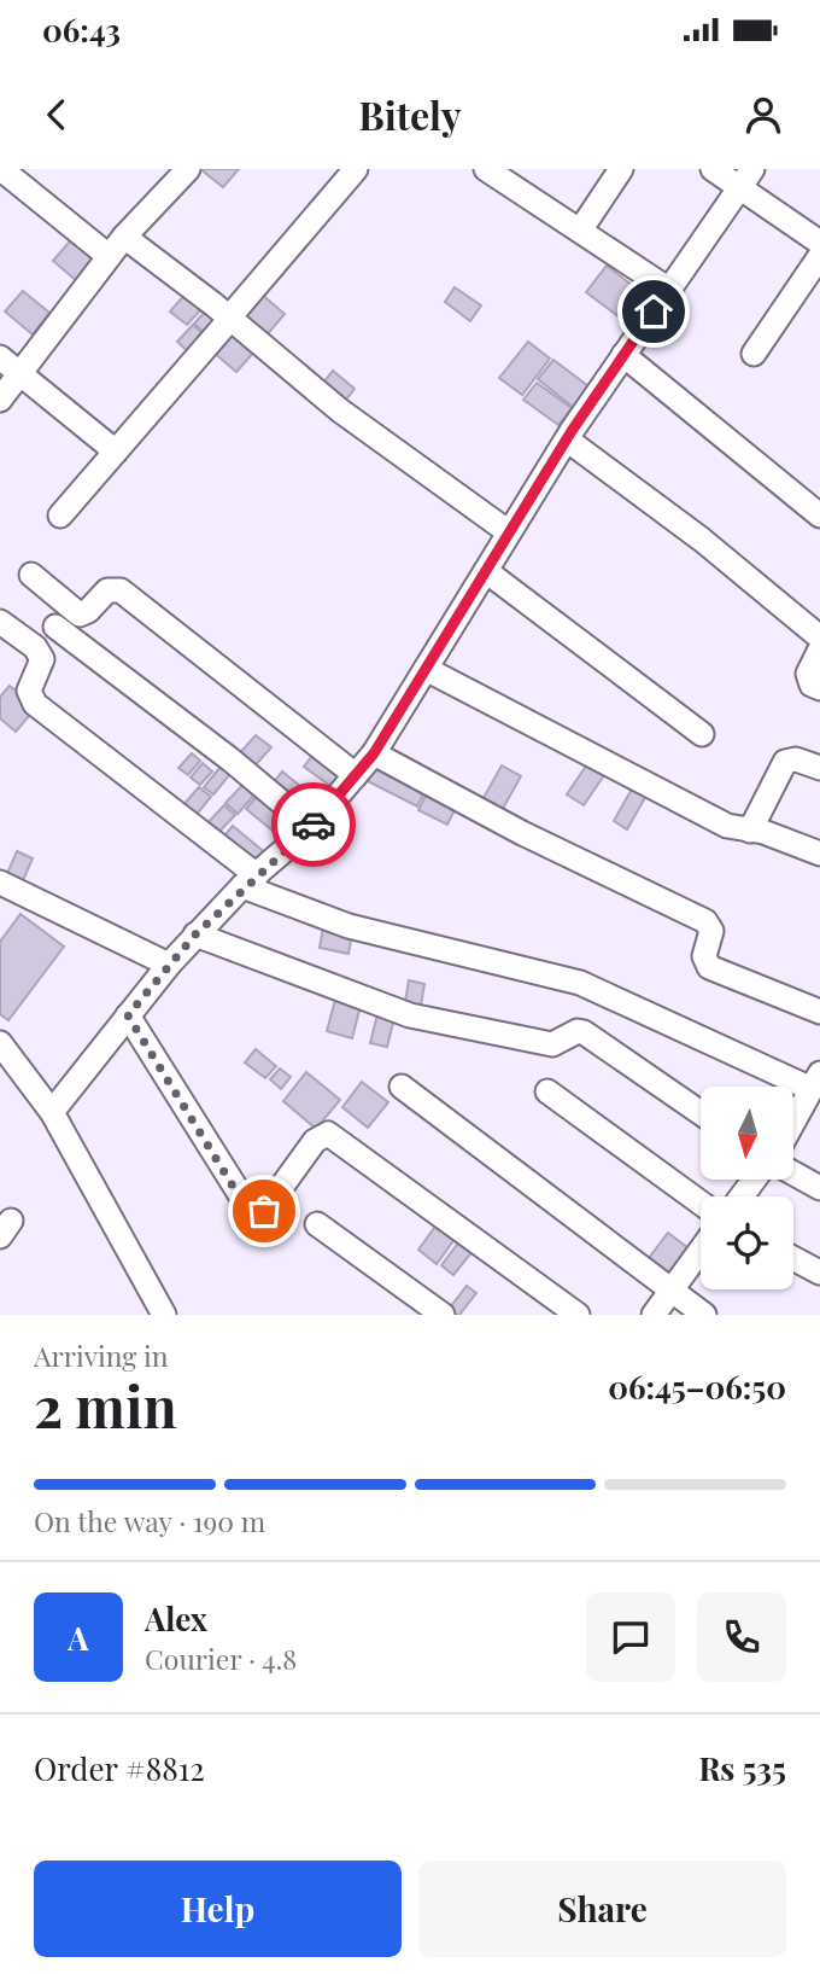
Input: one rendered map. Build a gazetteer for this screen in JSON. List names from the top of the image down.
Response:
{
  "north": "bottom",
  "page": {
    "status": "06:43",
    "header": "Bitely",
    "heading": ["2 min", "Arriving in", "06:45–06:50"],
    "panel": [
      "Alex",
      "Courier · 4.8",
      "Order #8812",
      "Rs 535"
    ],
    "bar": "On the way · 190 m",
    "round": "A",
    "buttons": ["Help", "Share"]
  }
}
